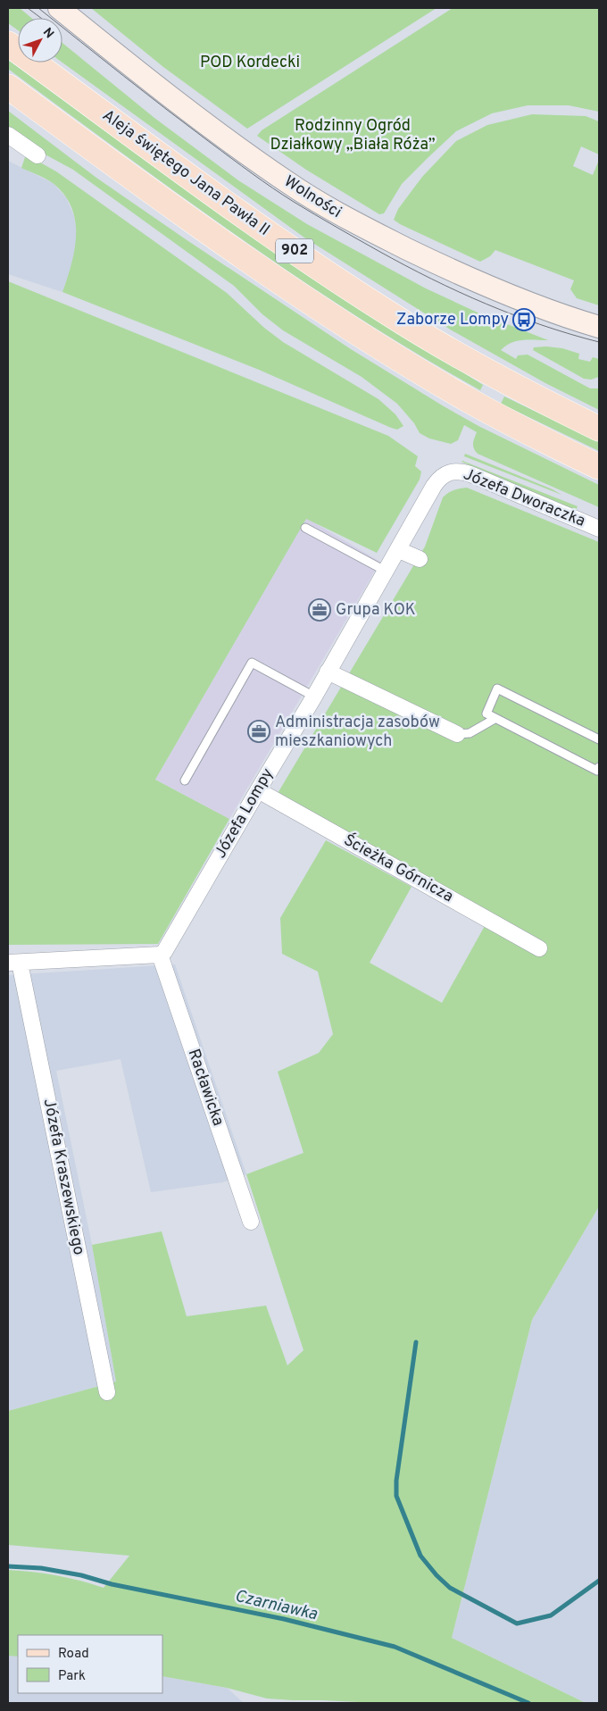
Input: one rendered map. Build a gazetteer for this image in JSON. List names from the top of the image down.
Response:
{
  "streets": {
    "main road": ["Aleja świętego Jana Pawła II", "902"],
    "street": [
      "Wolności",
      "Józefa Dworaczka",
      "Józefa Lompy",
      "Ścieżka Górnicza",
      "Racławicka",
      "Józefa Kraszewskiego"
    ]
  },
  "crossings": [
    ["Józefa Dworaczka", "Józefa Lompy"],
    ["Józefa Lompy", "Ścieżka Górnicza"],
    ["Józefa Lompy", "Racławicka"]
  ],
  "water": ["Czarniawka"],
  "parks": ["POD Kordecki", "Rodzinny Ogród Działkowy „Biała Róża”"],
  "places": {
    "bus stop": ["Zaborze Lompy"],
    "office": ["Grupa KOK", "Administracja zasobów mieszkaniowych"]
  },
  "legend": ["Road", "Park"],
  "north": "top right"
}
